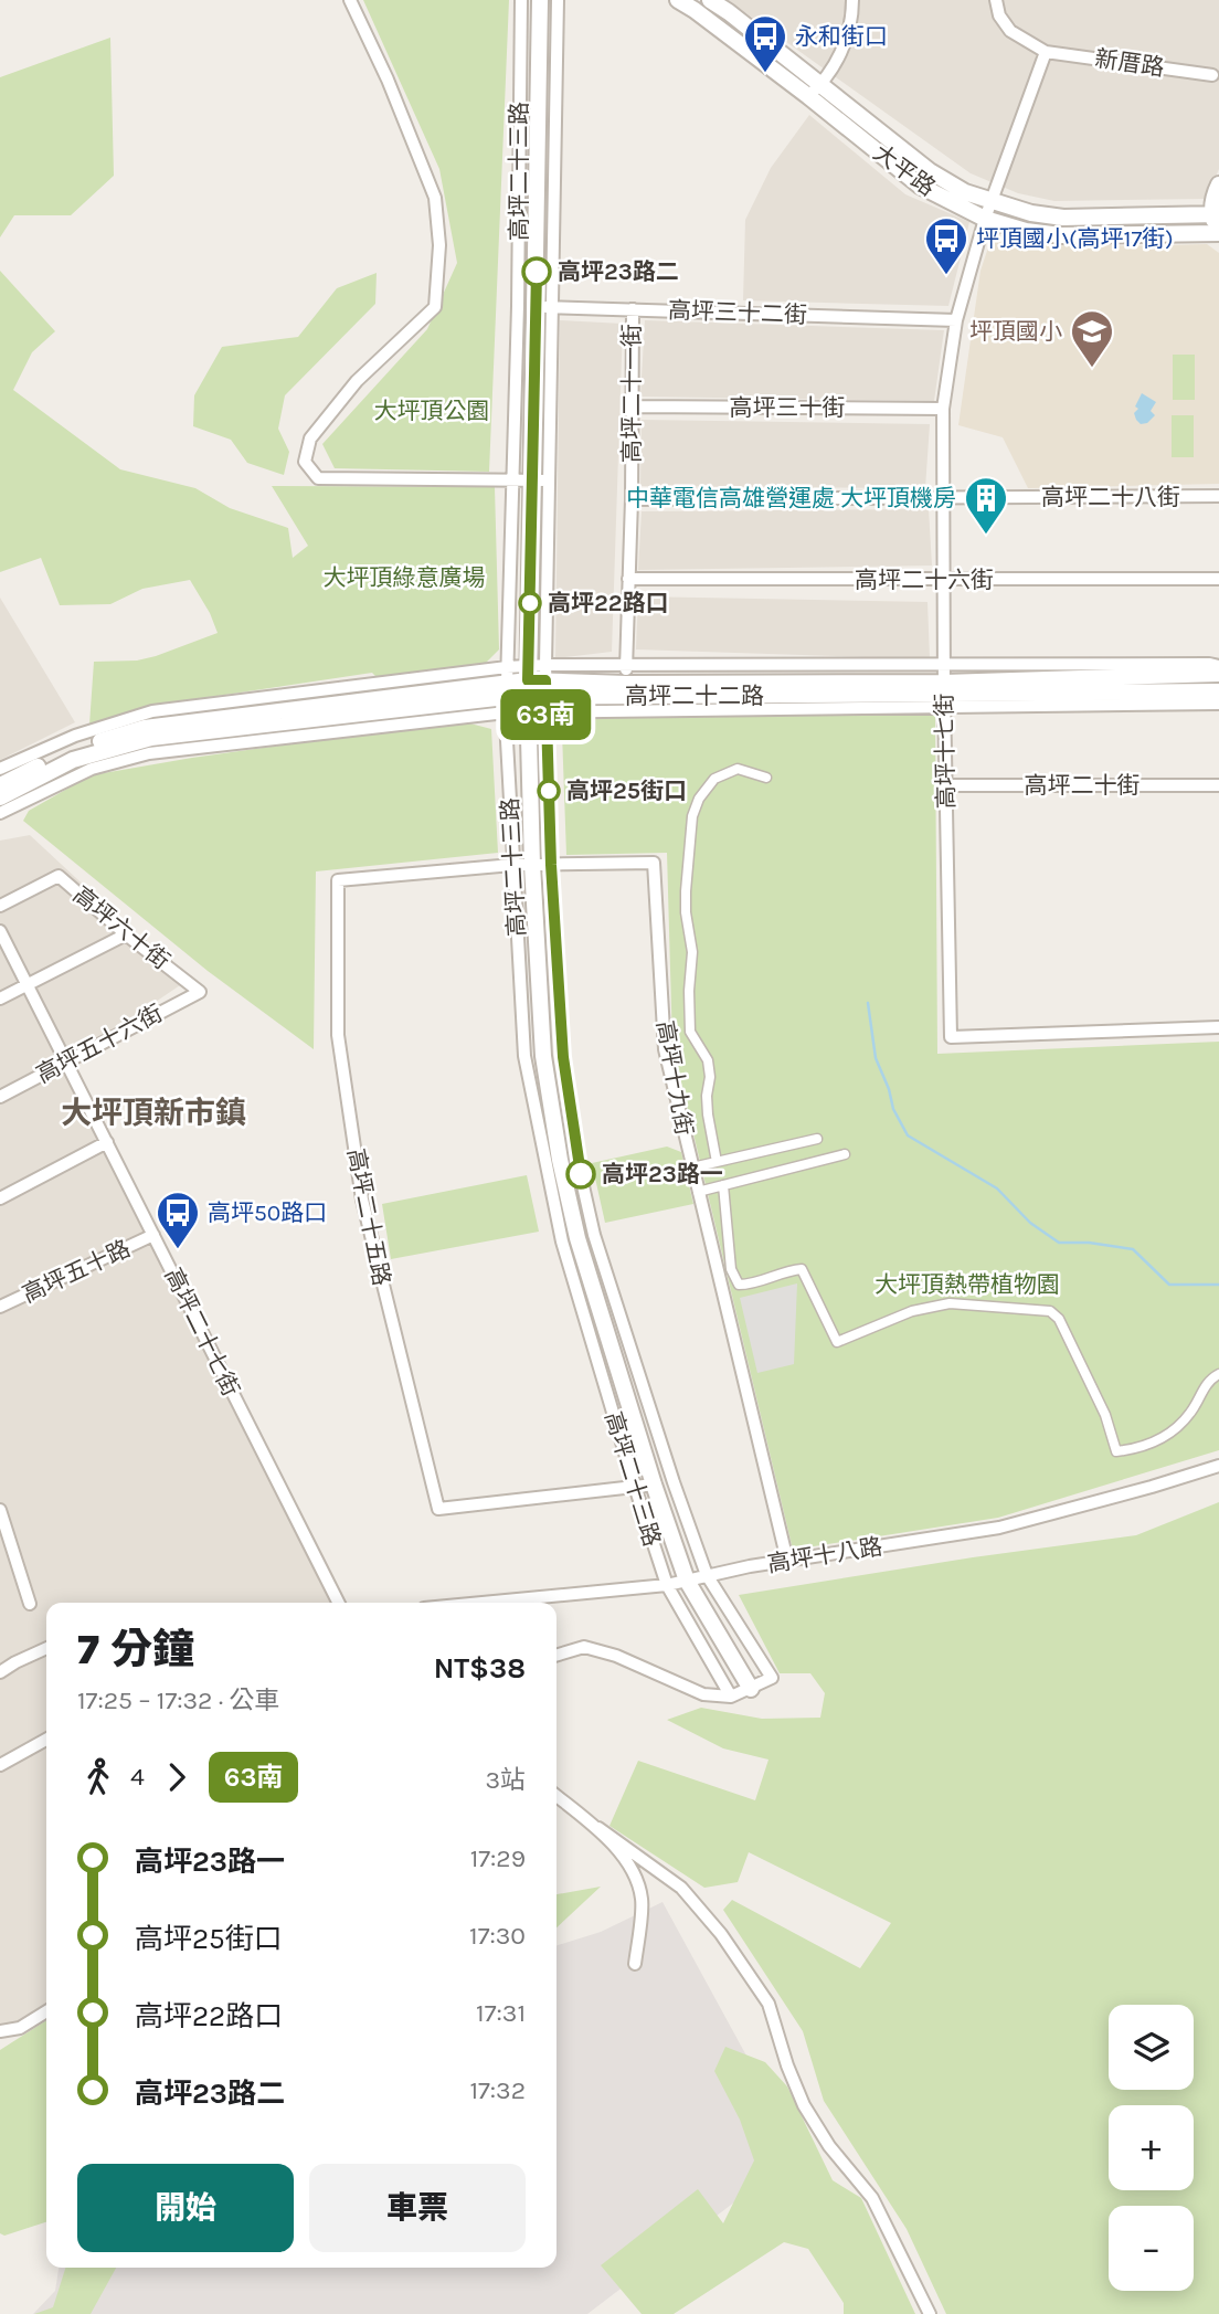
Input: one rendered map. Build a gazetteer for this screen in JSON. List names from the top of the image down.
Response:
{
  "streets": {
    "street": [
      "新厝路",
      "大平路",
      "高坪二十三路",
      "高坪三十二街",
      "高坪二十一街",
      "高坪三十街",
      "高坪二十八街",
      "高坪二十六街",
      "高坪二十二路",
      "高坪十七街",
      "高坪二十街",
      "高坪六十街",
      "高坪五十六街",
      "高坪十九街",
      "高坪二十五路",
      "高坪五十路",
      "高坪二十七街",
      "高坪十八路"
    ]
  },
  "crossings": [
    ["大平路", "高坪十七街"],
    ["高坪二十三路", "高坪三十二街"],
    ["高坪二十三路", "高坪二十二路"],
    ["高坪二十三路", "高坪十九街"],
    ["高坪二十三路", "高坪二十五路"],
    ["高坪二十三路", "高坪十八路"],
    ["高坪三十二街", "高坪二十一街"],
    ["高坪三十二街", "高坪十七街"],
    ["高坪二十一街", "高坪三十街"],
    ["高坪二十一街", "高坪二十八街"],
    ["高坪二十一街", "高坪二十六街"],
    ["高坪二十一街", "高坪二十二路"],
    ["高坪三十街", "高坪十七街"],
    ["高坪二十八街", "高坪十七街"],
    ["高坪二十六街", "高坪十七街"],
    ["高坪二十二路", "高坪十七街"],
    ["高坪十七街", "高坪二十街"],
    ["高坪六十街", "高坪五十六街"],
    ["高坪五十六街", "高坪二十七街"],
    ["高坪十九街", "高坪二十五路"],
    ["高坪十九街", "高坪十八路"],
    ["高坪五十路", "高坪二十七街"]
  ],
  "districts": ["大坪頂新市鎮"],
  "parks": ["大坪頂公園", "大坪頂綠意廣場", "大坪頂熱帶植物園"],
  "places": {
    "bus stop": ["永和街口", "坪頂國小(高坪17街)", "高坪50路口"],
    "other": [
      "高坪23路二",
      "高坪22路口",
      "高坪25街口",
      "高坪23路一"
    ],
    "school or university": ["坪頂國小"],
    "building": ["中華電信高雄營運處 大坪頂機房"]
  },
  "lines": ["bus line 63南"],
  "page": {
    "on_map": "63南",
    "heading": ["7 分鐘", "17:25 – 17:32 · 公車", "NT$38"],
    "legs": ["4", "63南", "3站"],
    "list": [
      {
        "name": "高坪23路一",
        "value": "17:29"
      },
      {
        "name": "高坪25街口",
        "value": "17:30"
      },
      {
        "name": "高坪22路口",
        "value": "17:31"
      },
      {
        "name": "高坪23路二",
        "value": "17:32"
      }
    ],
    "map_buttons": ["+", "−"],
    "buttons": ["開始", "車票"]
  }
}
